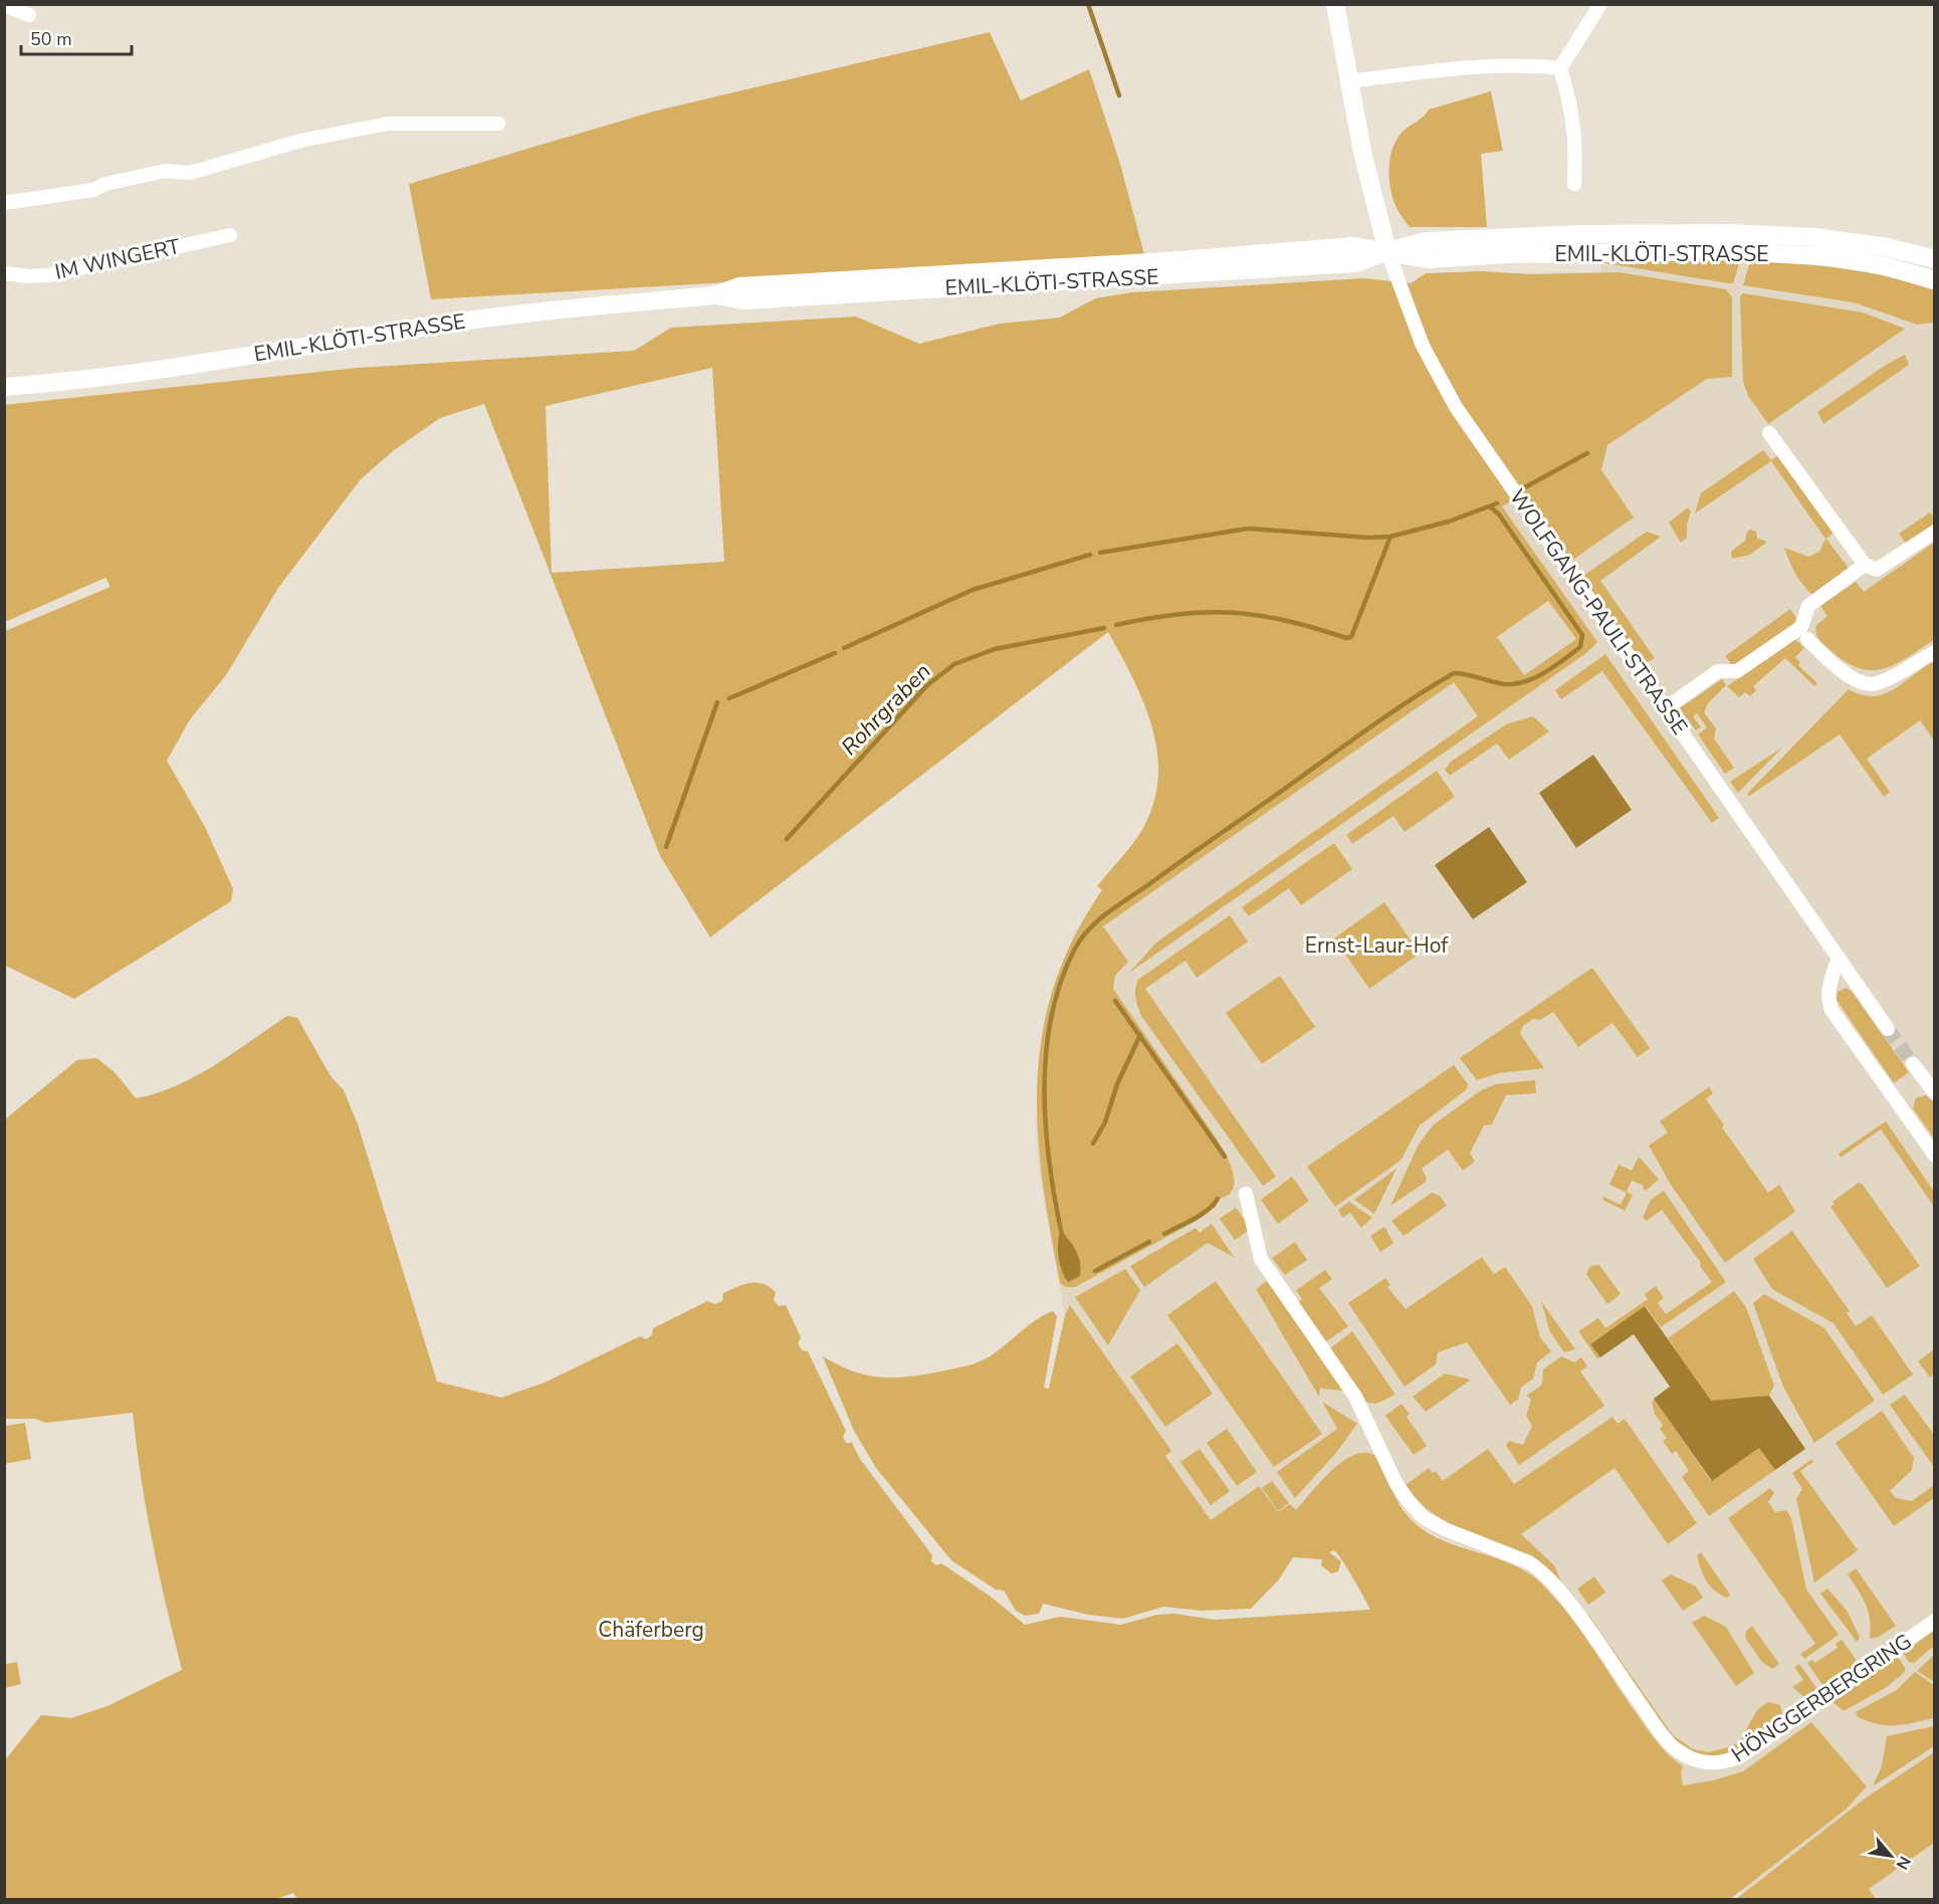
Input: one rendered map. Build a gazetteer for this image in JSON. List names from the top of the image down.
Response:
{
  "streets": {
    "street": [
      "EMIL-KLÖTI-STRASSE",
      "IM WINGERT",
      "WOLFGANG-PAULI-STRASSE",
      "HÖNGGERBERGRING"
    ]
  },
  "crossings": [
    ["EMIL-KLÖTI-STRASSE", "WOLFGANG-PAULI-STRASSE"]
  ],
  "water": ["Rohrgraben"],
  "parks": ["Ernst-Laur-Hof", "Chäferberg"],
  "scale_bar": "50 m",
  "north": "bottom right"
}
